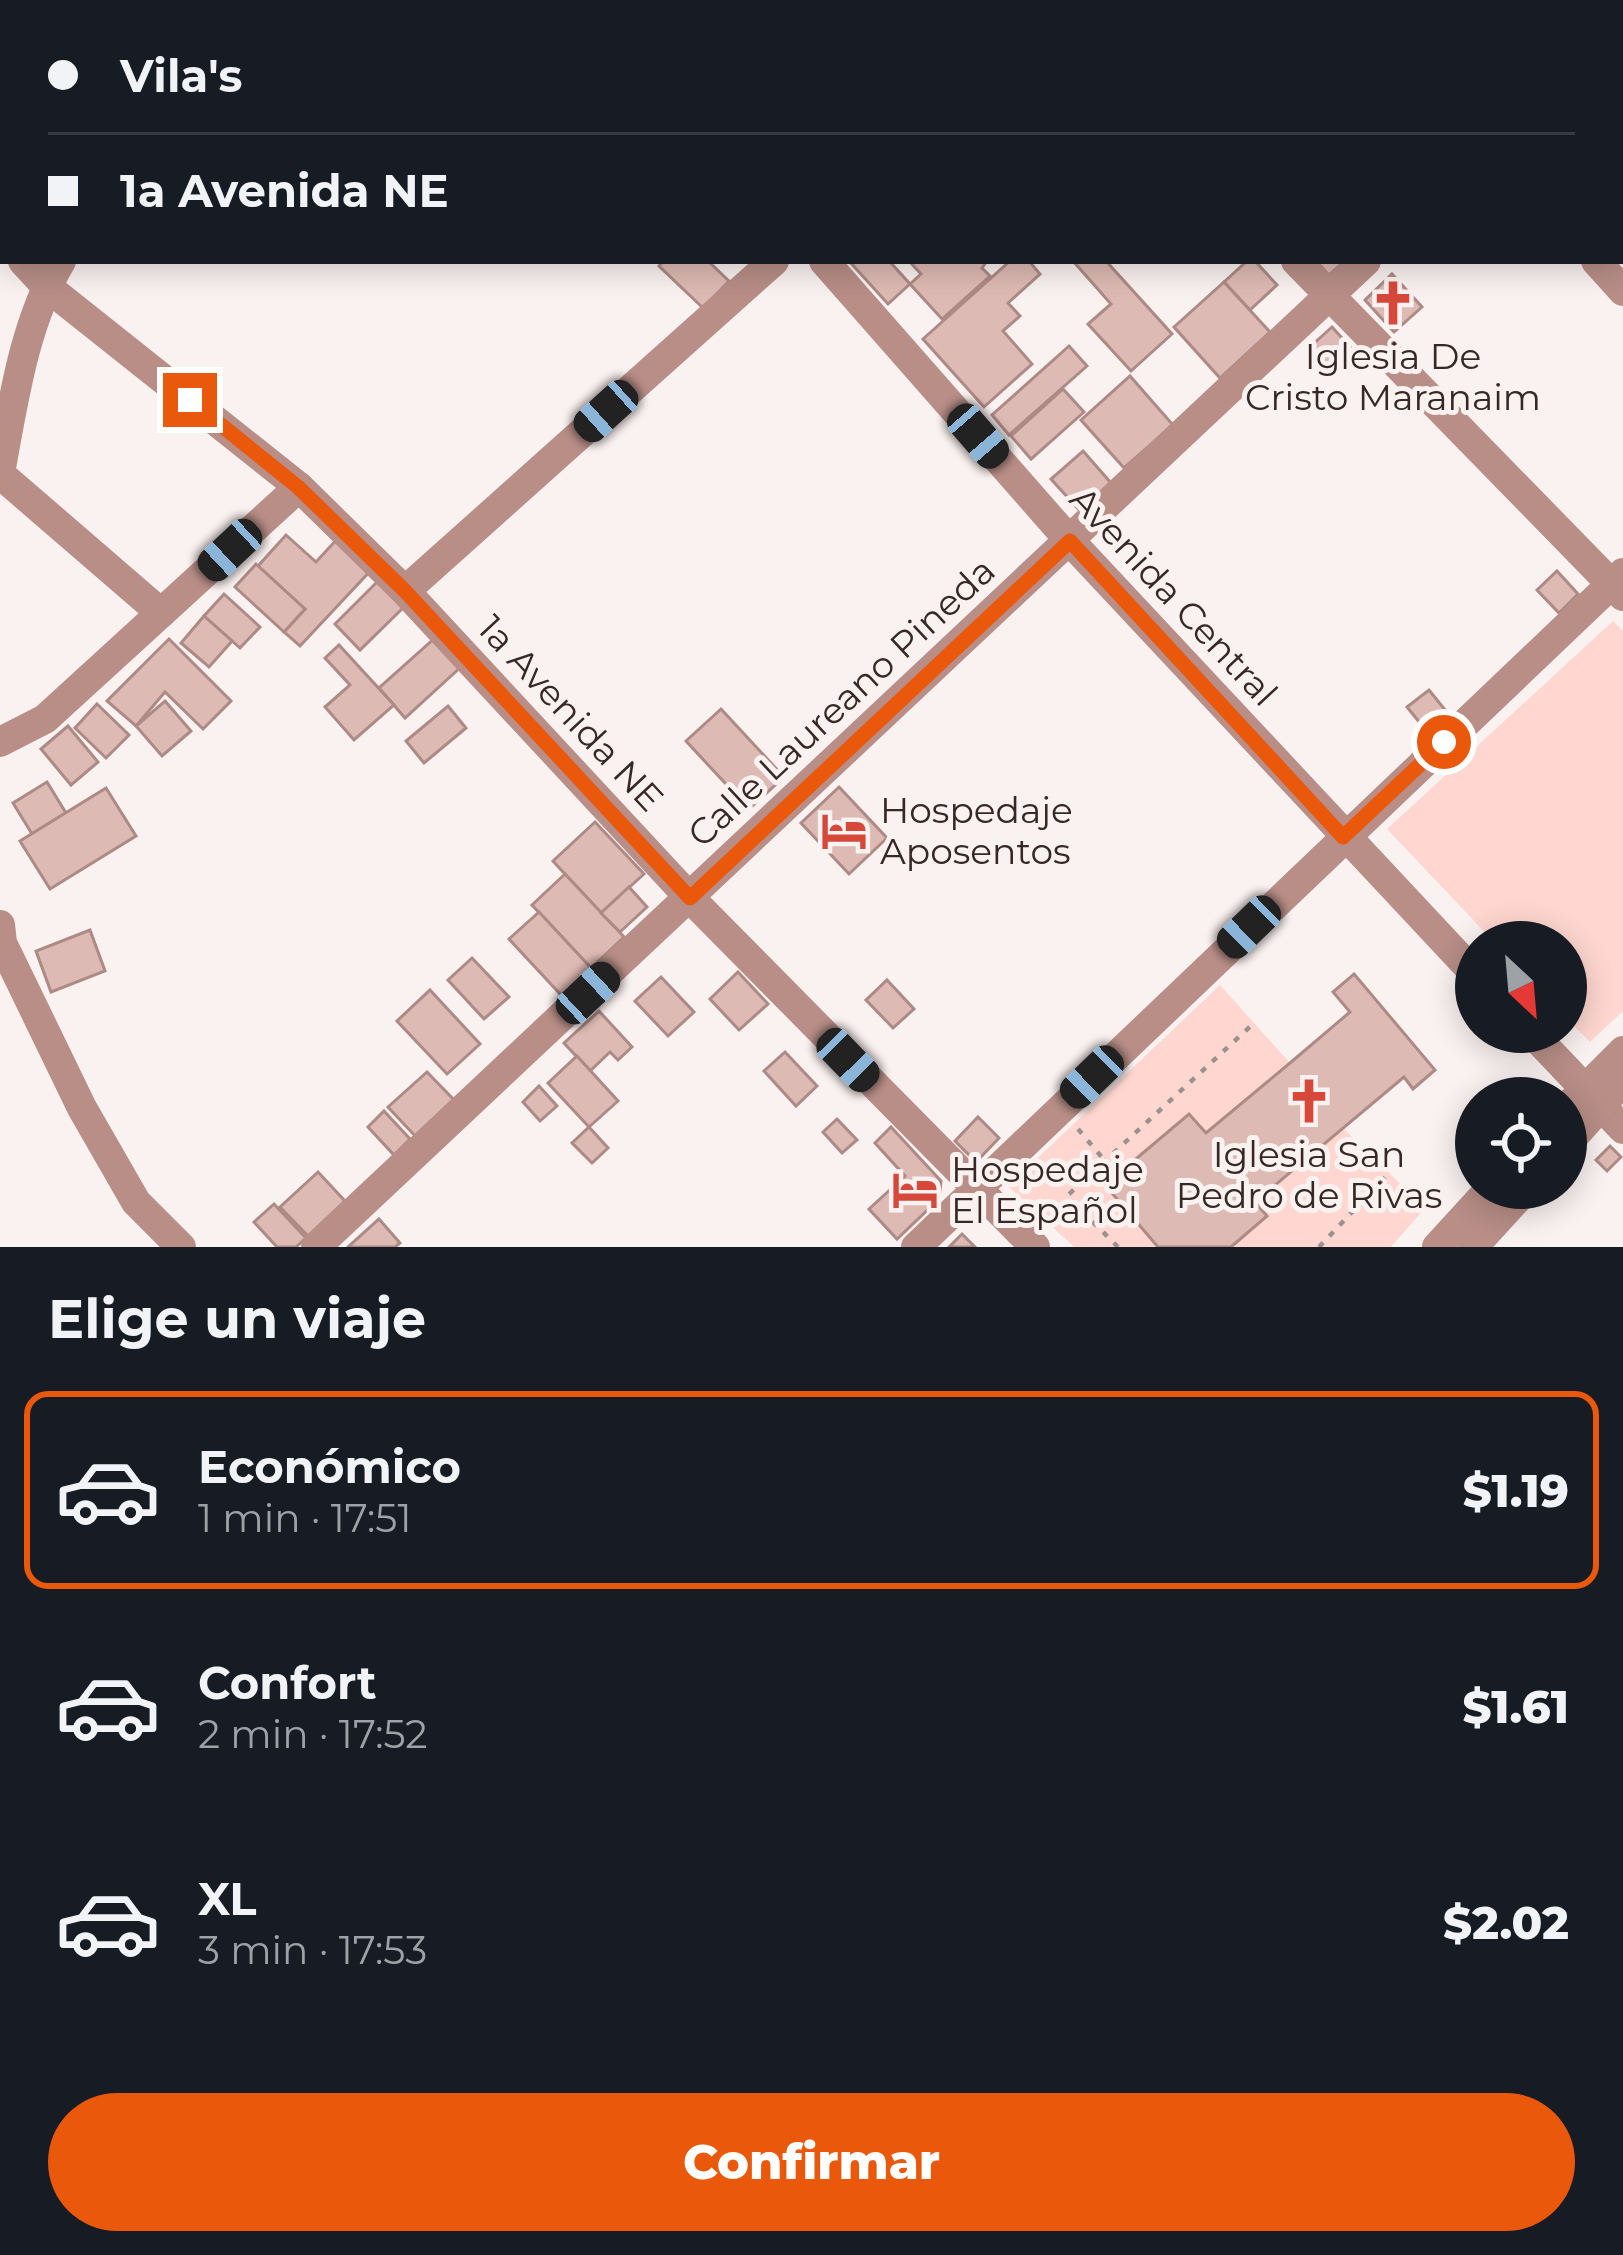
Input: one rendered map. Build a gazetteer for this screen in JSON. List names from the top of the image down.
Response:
{
  "streets": {
    "street": ["Avenida Central", "Calle Laureano Pineda", "1a Avenida NE"]
  },
  "crossings": [
    ["Avenida Central", "Calle Laureano Pineda"],
    ["Calle Laureano Pineda", "1a Avenida NE"]
  ],
  "places": {
    "church": ["Iglesia De Cristo Maranaim", "Iglesia San Pedro de Rivas"],
    "hotel": ["Hospedaje Aposentos", "Hospedaje El Español"]
  },
  "north": "bottom right",
  "page": {
    "banner": ["Vila's", "1a Avenida NE"],
    "heading": "Elige un viaje",
    "list": [
      {
        "name": "Económico",
        "note": "1 min · 17:51",
        "value": "$1.19"
      },
      {
        "name": "Confort",
        "note": "2 min · 17:52",
        "value": "$1.61"
      },
      {
        "name": "XL",
        "note": "3 min · 17:53",
        "value": "$2.02"
      }
    ],
    "buttons": "Confirmar"
  }
}
